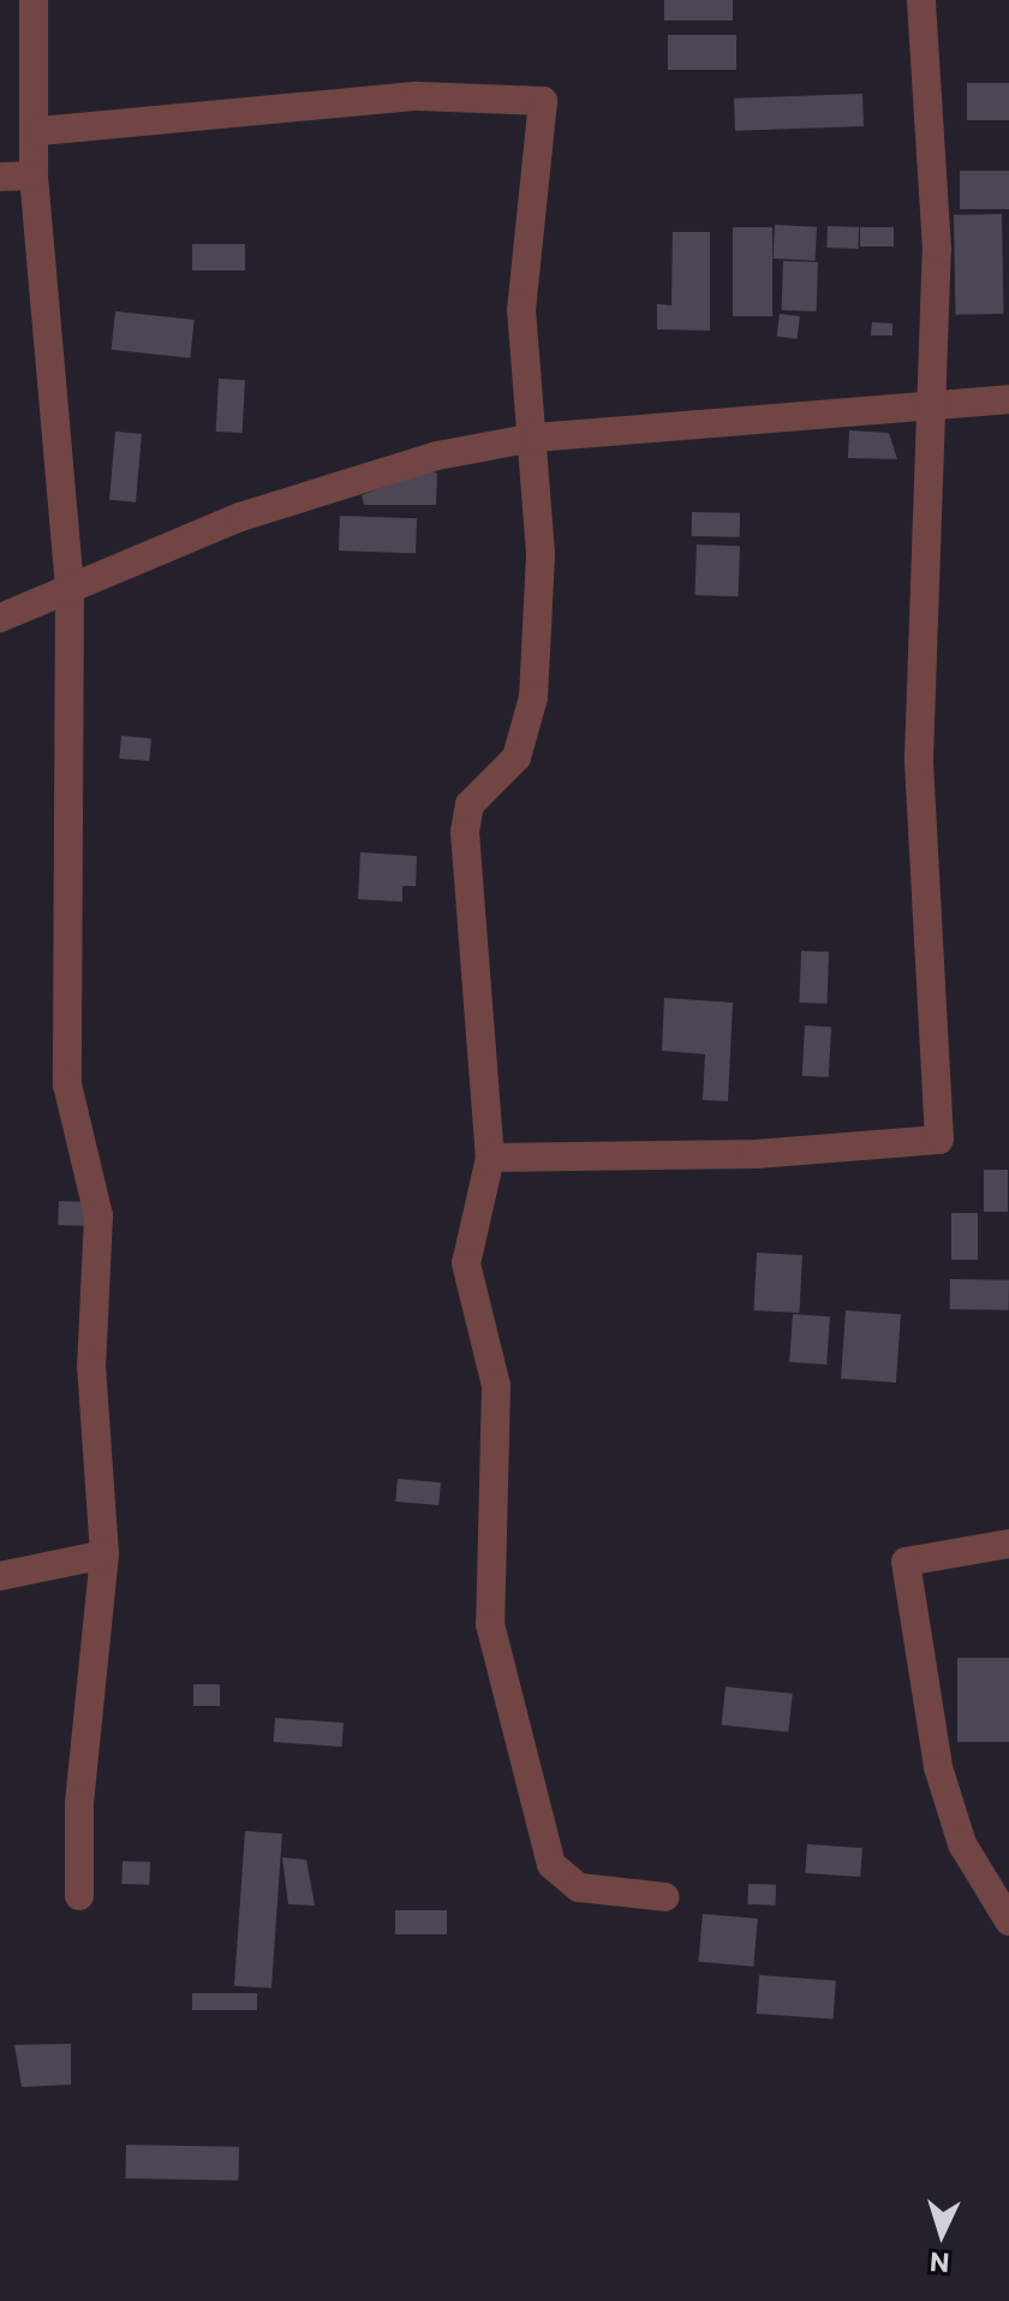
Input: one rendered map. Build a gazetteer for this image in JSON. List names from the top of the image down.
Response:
{
  "north": "bottom"
}
